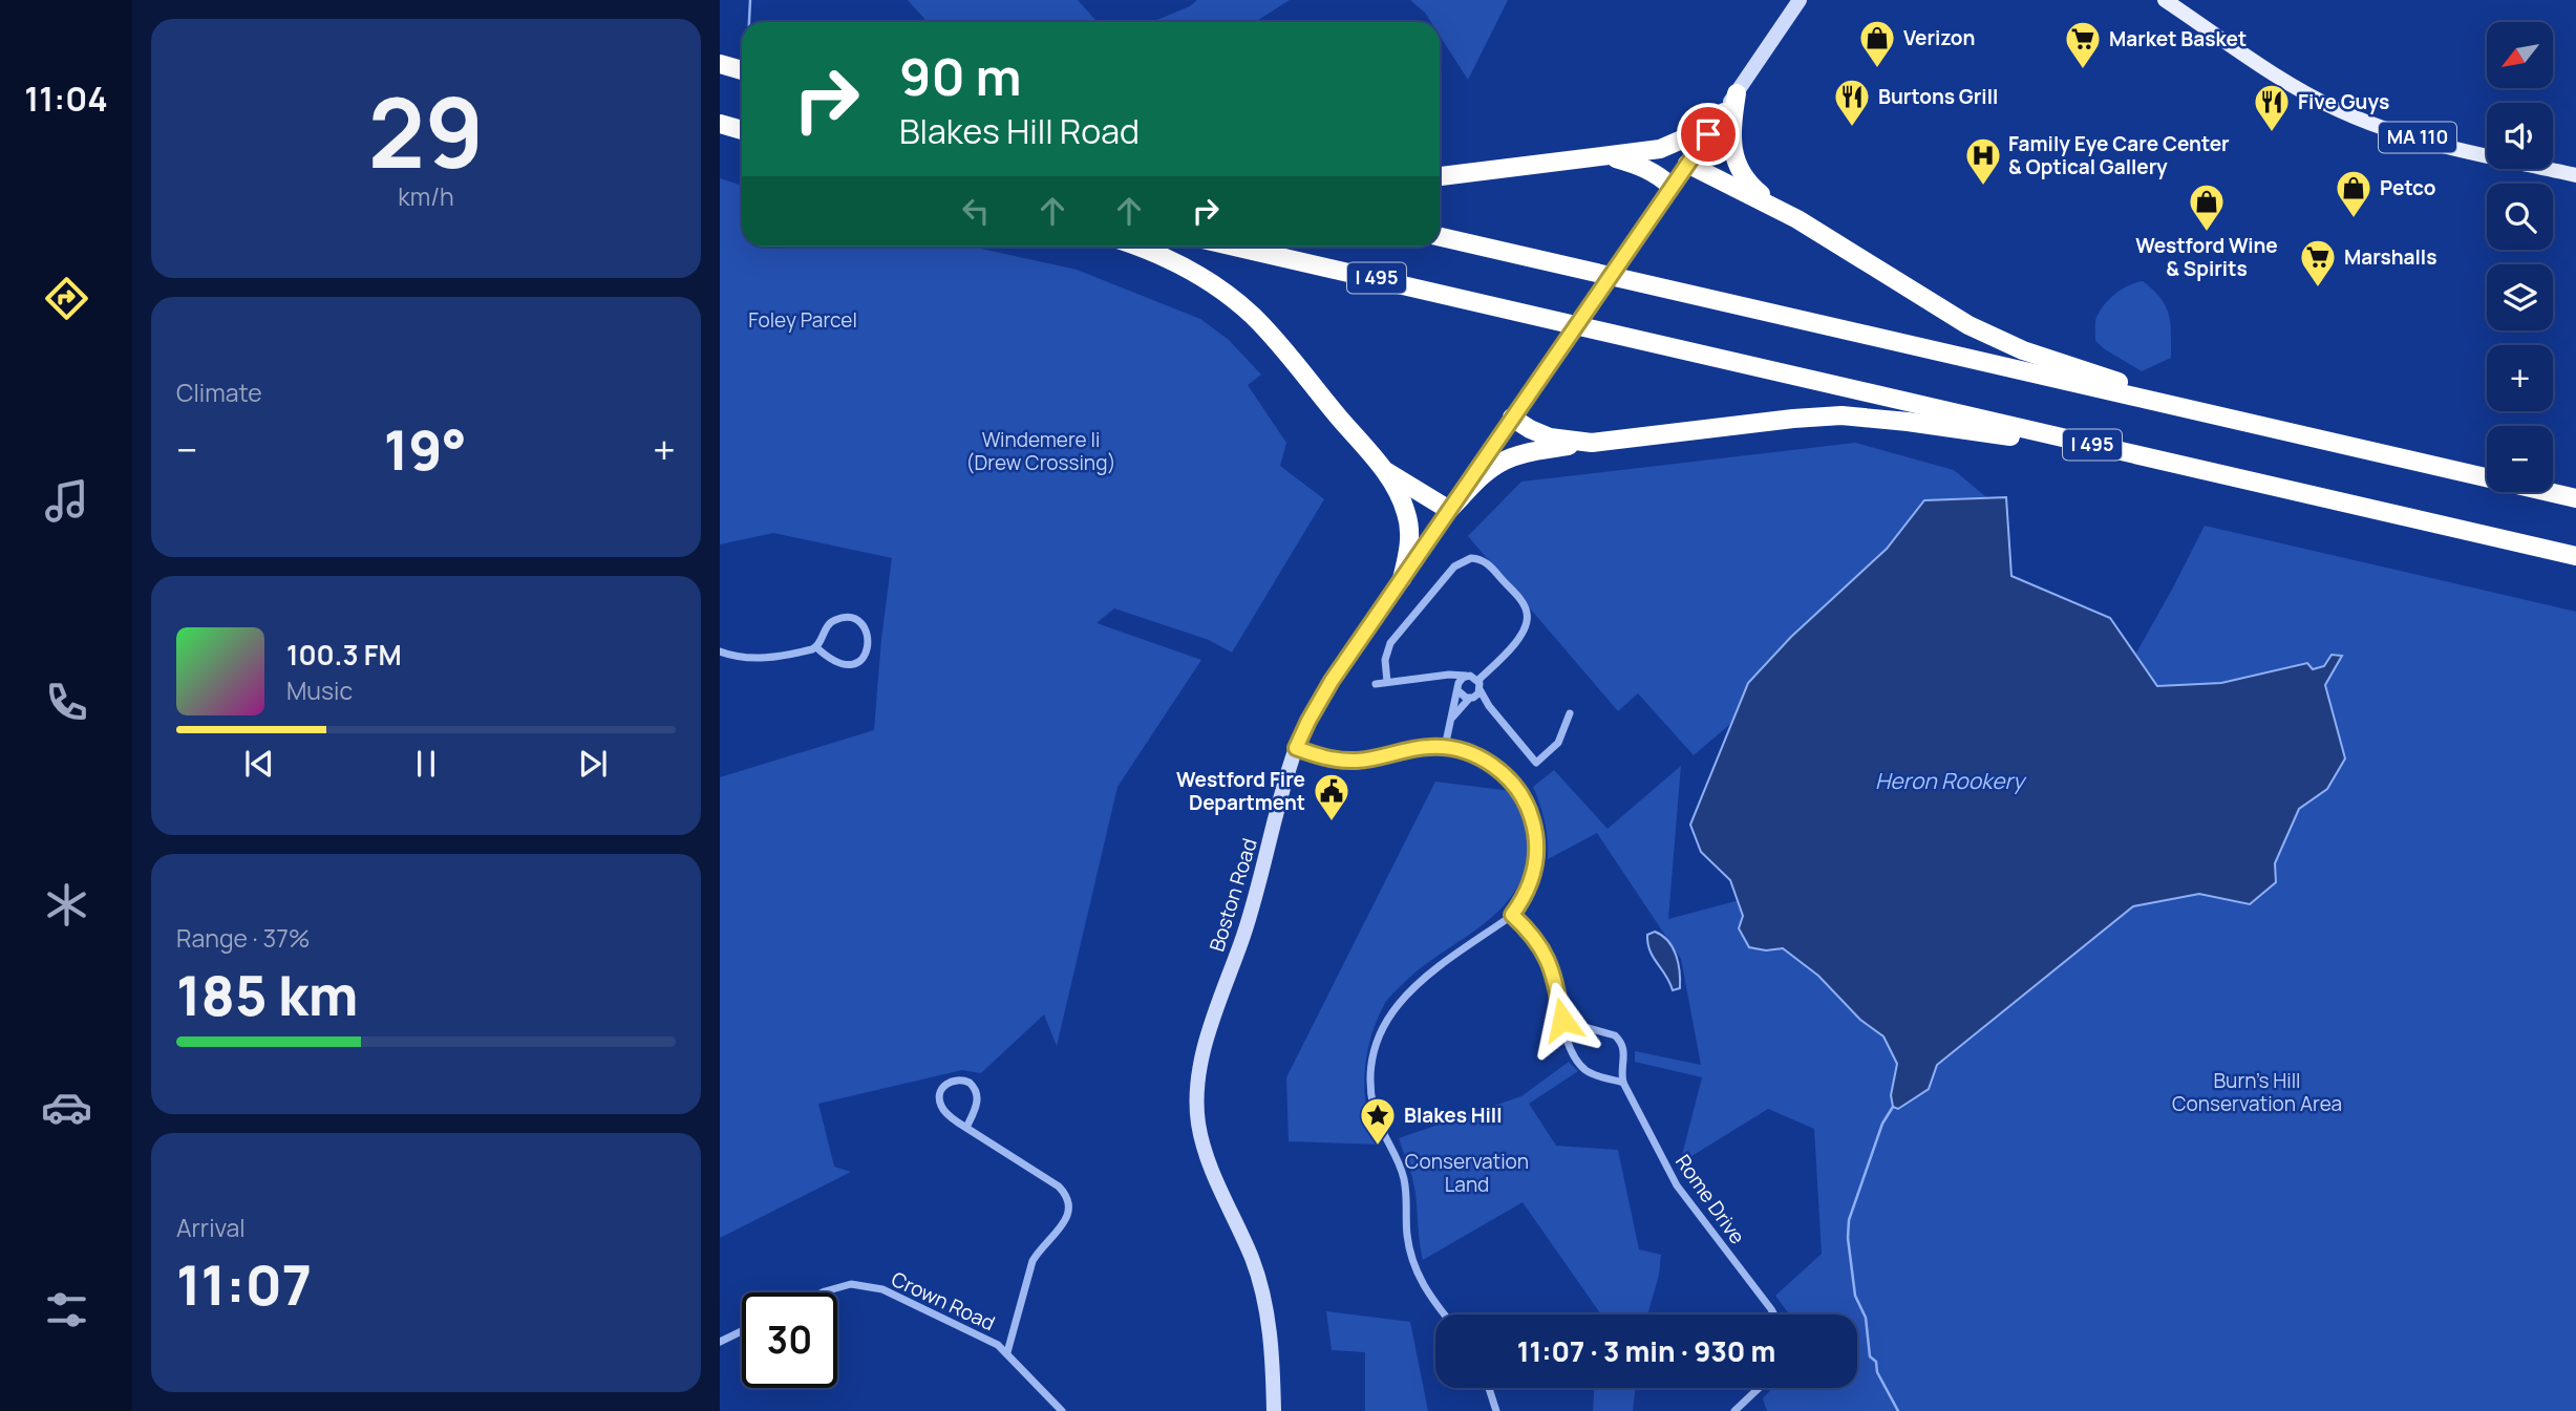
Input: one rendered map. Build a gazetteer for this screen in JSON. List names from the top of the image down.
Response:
{
  "streets": {
    "highway": ["I 495"],
    "main road": ["MA 110", "Boston Road"],
    "street": ["Rome Drive", "Crown Road"]
  },
  "water": ["Heron Rookery"],
  "parks": [
    "Foley Parcel",
    "Windemere Ii (Drew Crossing)",
    "Burn’s Hill Conservation Area",
    "Conservation Land"
  ],
  "places": {
    "shop": ["Verizon", "Petco", "Westford Wine & Spirits"],
    "supermarket": ["Market Basket", "Marshalls"],
    "restaurant": ["Burtons Grill", "Five Guys"],
    "hospital": ["Family Eye Care Center & Optical Gallery"],
    "public building": ["Westford Fire Department"],
    "place": ["Blakes Hill"]
  },
  "north": "bottom left",
  "page": {
    "tabs": "11:04",
    "tile": [
      ["29", "km/h"],
      "Climate",
      ["Range · 37%", "185 km"],
      ["Arrival", "11:07"]
    ],
    "map_buttons": ["+", "−"],
    "turn": ["90 m", "Blakes Hill Road"],
    "heat": ["−", "19°", "+"],
    "song": ["100.3 FM", "Music"],
    "limit": "30",
    "trip": "11:07 · 3 min · 930 m"
  }
}
